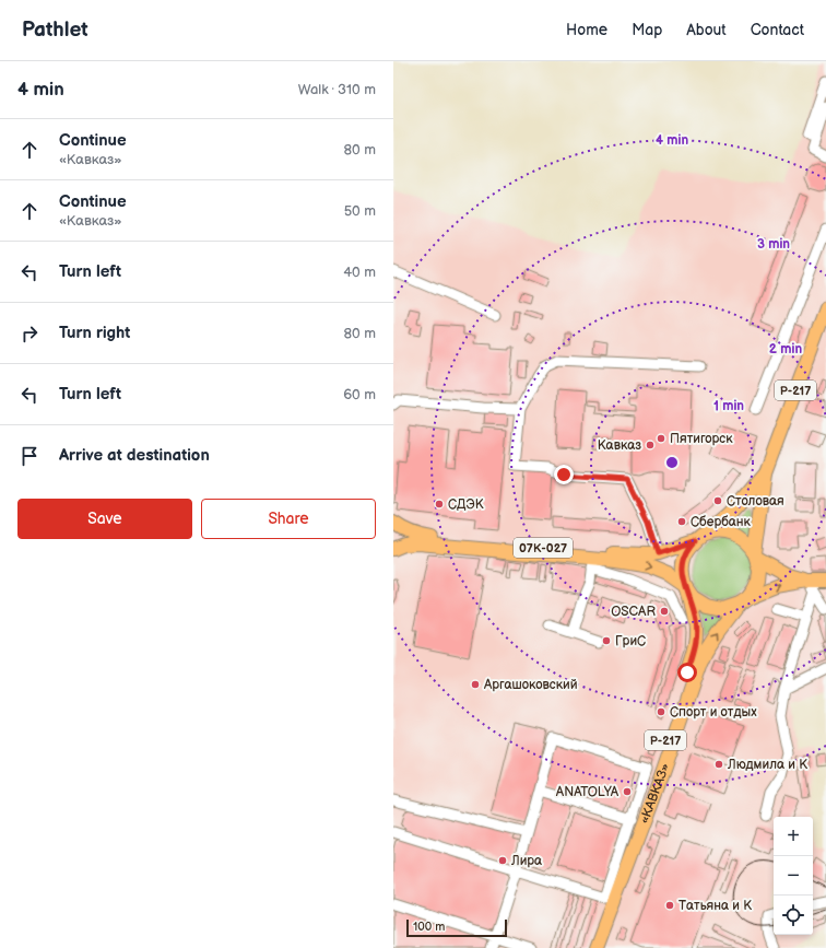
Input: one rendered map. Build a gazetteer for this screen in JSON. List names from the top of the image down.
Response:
{
  "streets": {
    "main road": ["Р-217", "07К-027", "«КАВКАЗ»"]
  },
  "crossings": [
    ["07К-027", "«КАВКАЗ»"]
  ],
  "places": [
    "Пятигорск",
    "Кавказ",
    "Столовая",
    "СДЭК",
    "Сбербанк",
    "OSCAR",
    "ГриС",
    "Аргашоковский",
    "Спорт и отдых",
    "Людмила и К",
    "ANATOLYA",
    "Лира",
    "Татьяна и К"
  ],
  "scale_bar": "100 m",
  "page": {
    "header": "Pathlet",
    "nav": [
      "Home",
      "Map",
      "About",
      "Contact"
    ],
    "heading": ["4 min", "Walk · 310 m"],
    "list": [
      ["Continue", "«Кавказ»", "80 m"],
      ["Continue", "«Кавказ»", "50 m"],
      ["Turn left", "40 m"],
      ["Turn right", "80 m"],
      ["Turn left", "60 m"],
      "Arrive at destination"
    ],
    "buttons": ["Save", "Share"],
    "map_buttons": ["+", "−"],
    "scale": "100 m"
  },
  "rings": [
    "4 min",
    "3 min",
    "2 min",
    "1 min"
  ]
}
